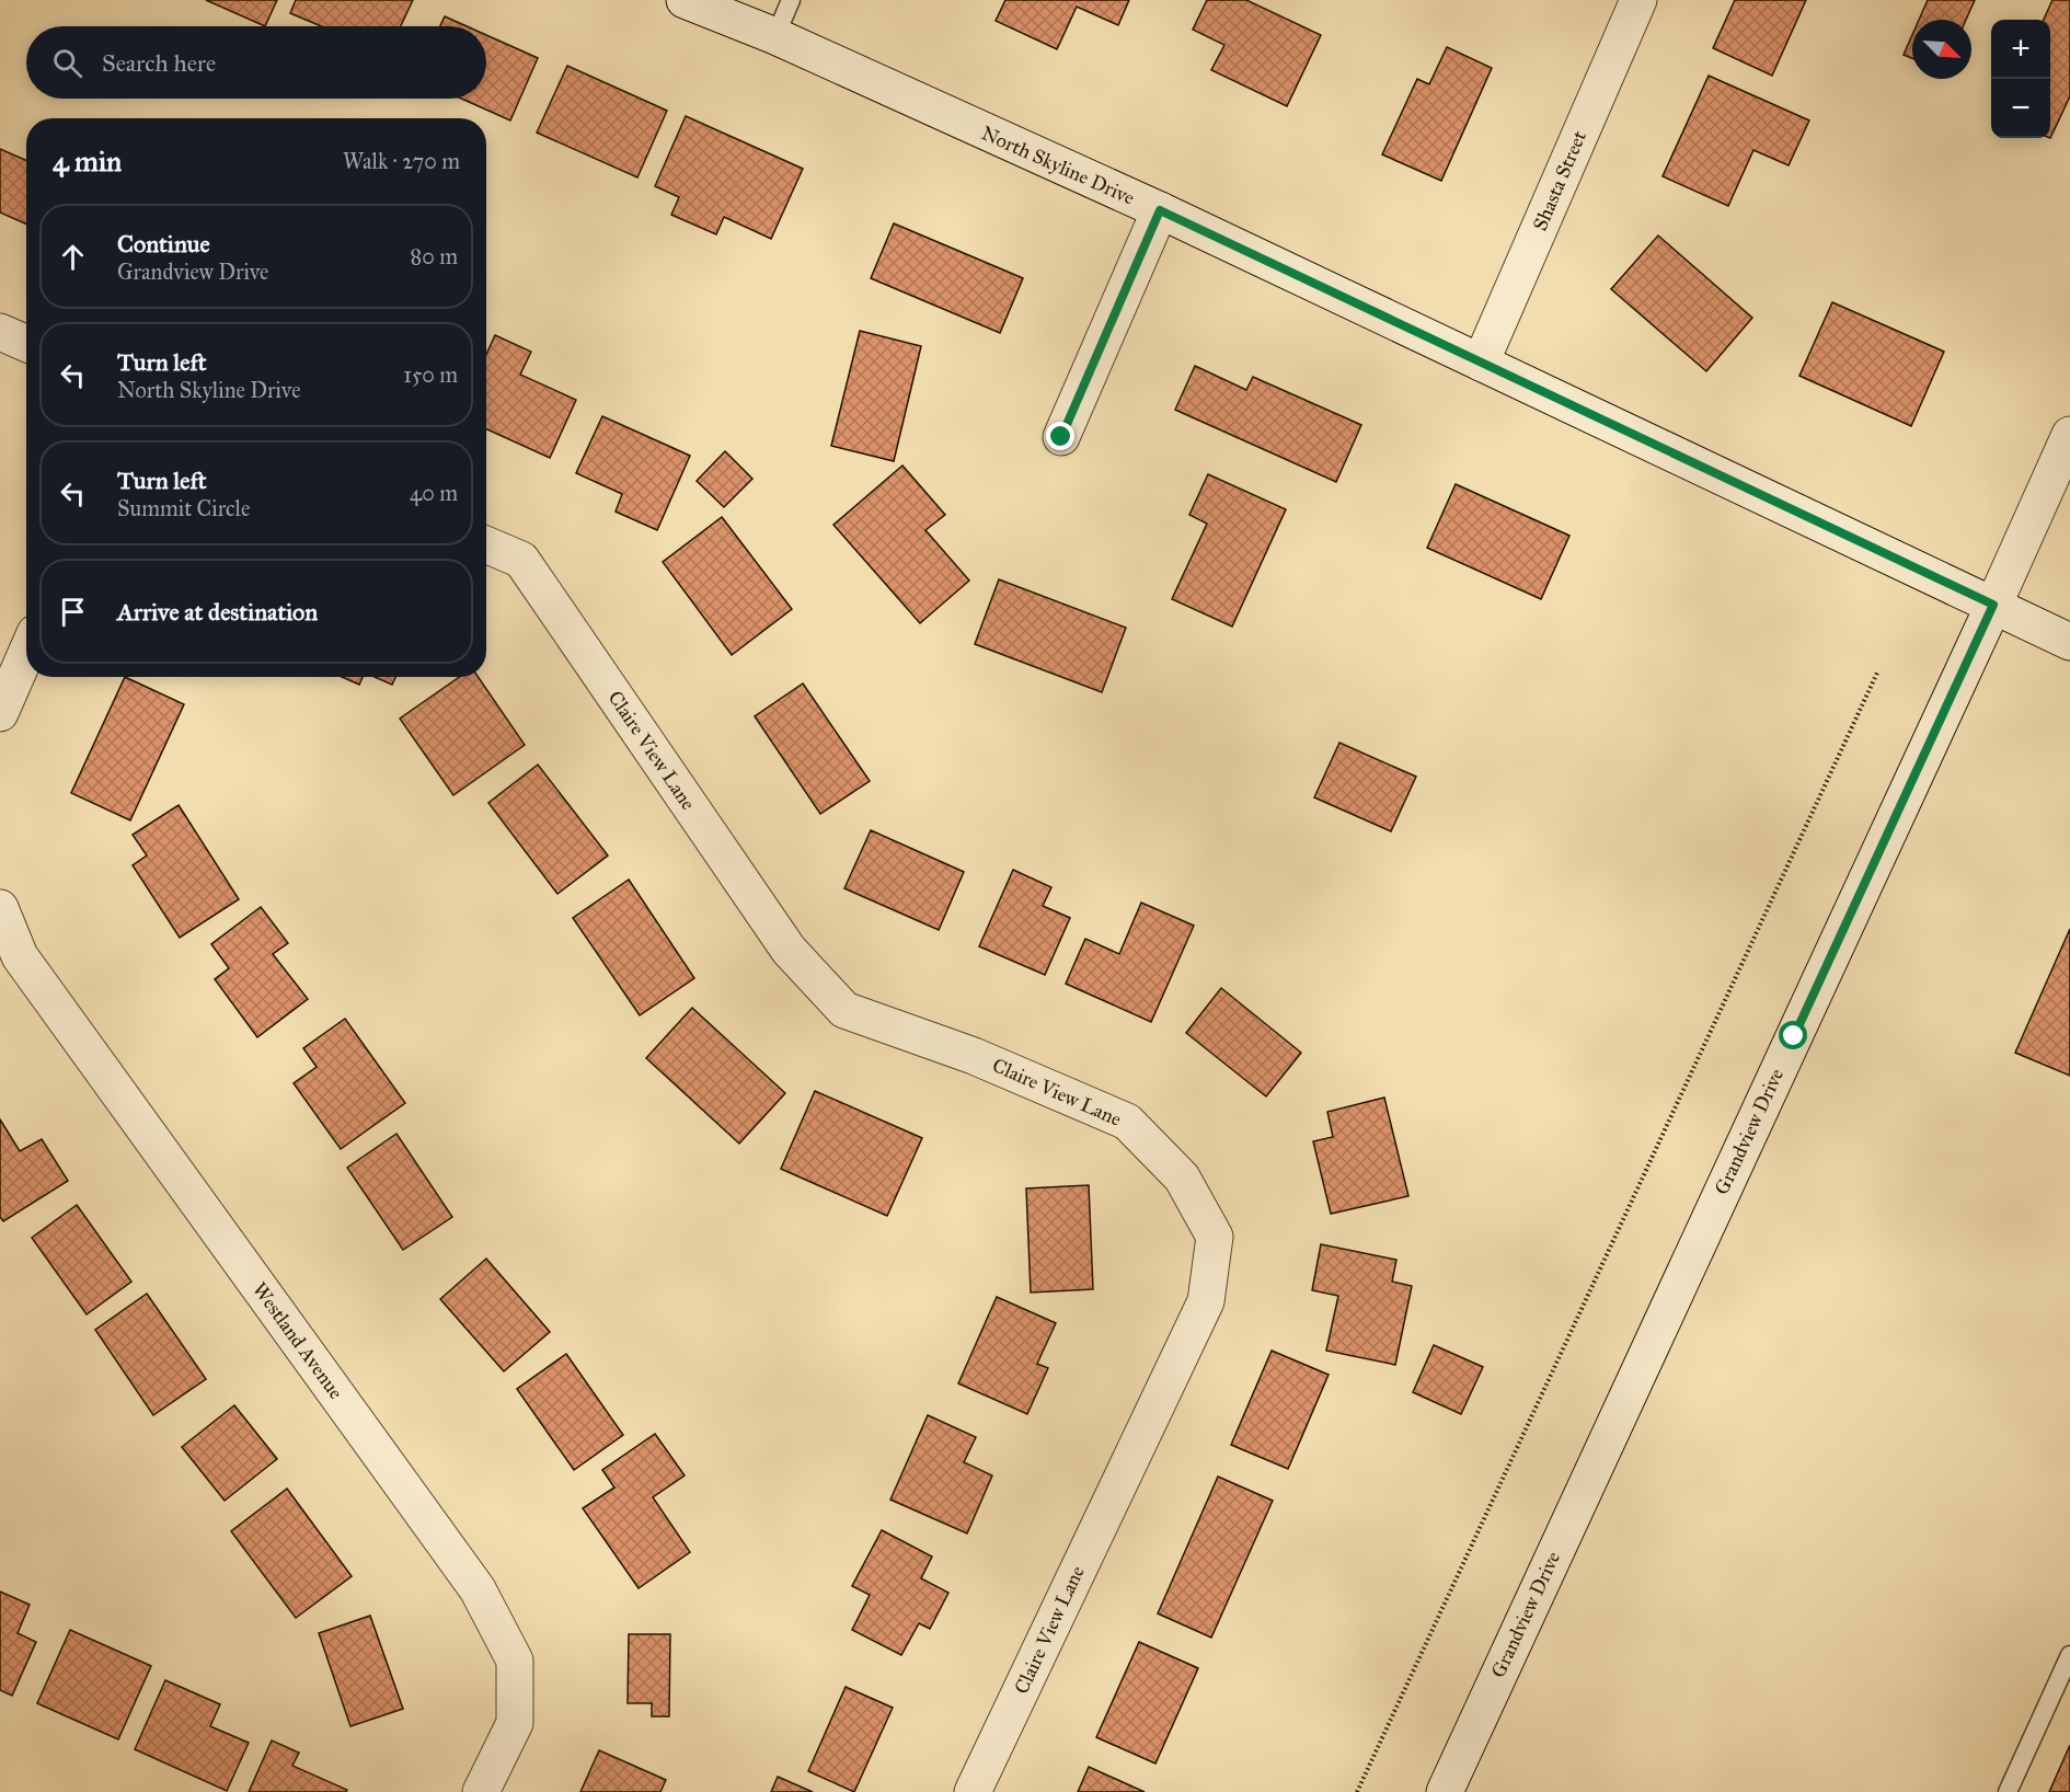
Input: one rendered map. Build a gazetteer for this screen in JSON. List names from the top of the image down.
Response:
{
  "streets": {
    "street": [
      "North Skyline Drive",
      "Shasta Street",
      "Claire View Lane",
      "Grandview Drive",
      "Westland Avenue"
    ]
  },
  "crossings": [
    ["North Skyline Drive", "Shasta Street"],
    ["North Skyline Drive", "Grandview Drive"]
  ],
  "north": "bottom right",
  "page": {
    "map_buttons": ["+", "−"],
    "search": "Search here",
    "heading": ["4 min", "Walk · 270 m"],
    "list": [
      ["Continue", "Grandview Drive", "80 m"],
      ["Turn left", "North Skyline Drive", "150 m"],
      ["Turn left", "Summit Circle", "40 m"],
      "Arrive at destination"
    ]
  }
}
